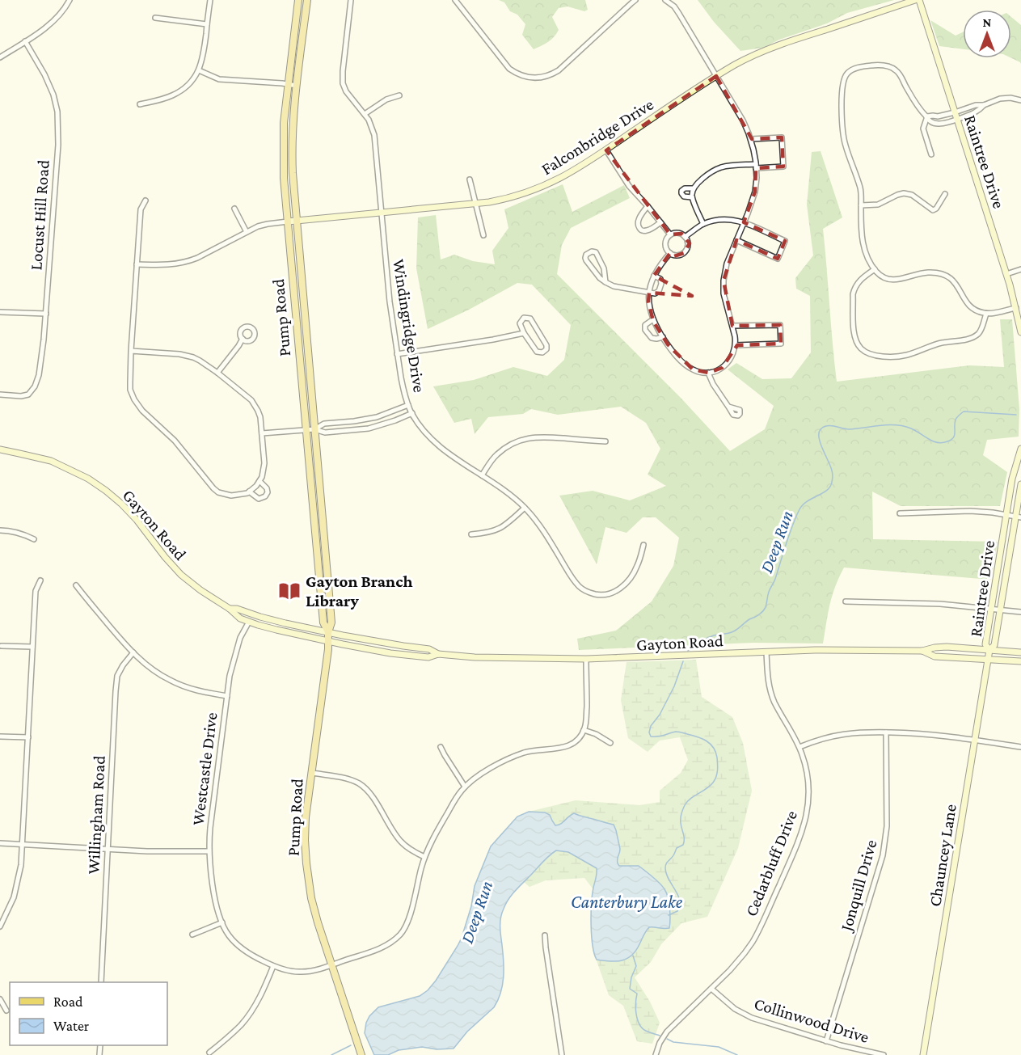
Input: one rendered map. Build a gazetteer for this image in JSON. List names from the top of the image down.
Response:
{
  "streets": {
    "main road": ["Pump Road"],
    "street": [
      "Falconbridge Drive",
      "Raintree Drive",
      "Locust Hill Road",
      "Windingridge Drive",
      "Gayton Road",
      "Westcastle Drive",
      "Willingham Road",
      "Chauncey Lane",
      "Cedarbluff Drive",
      "Jonquill Drive",
      "Collinwood Drive"
    ]
  },
  "crossings": [
    ["Falconbridge Drive", "Pump Road"],
    ["Falconbridge Drive", "Windingridge Drive"],
    ["Raintree Drive", "Gayton Road"],
    ["Raintree Drive", "Chauncey Lane"],
    ["Pump Road", "Gayton Road"],
    ["Pump Road", "Westcastle Drive"],
    ["Gayton Road", "Westcastle Drive"],
    ["Gayton Road", "Chauncey Lane"],
    ["Gayton Road", "Cedarbluff Drive"],
    ["Cedarbluff Drive", "Collinwood Drive"],
    ["Jonquill Drive", "Collinwood Drive"]
  ],
  "water": ["Deep Run", "Canterbury Lake"],
  "places": {
    "library": ["Gayton Branch Library"]
  },
  "legend": ["Road", "Water"],
  "north": "top"
}
